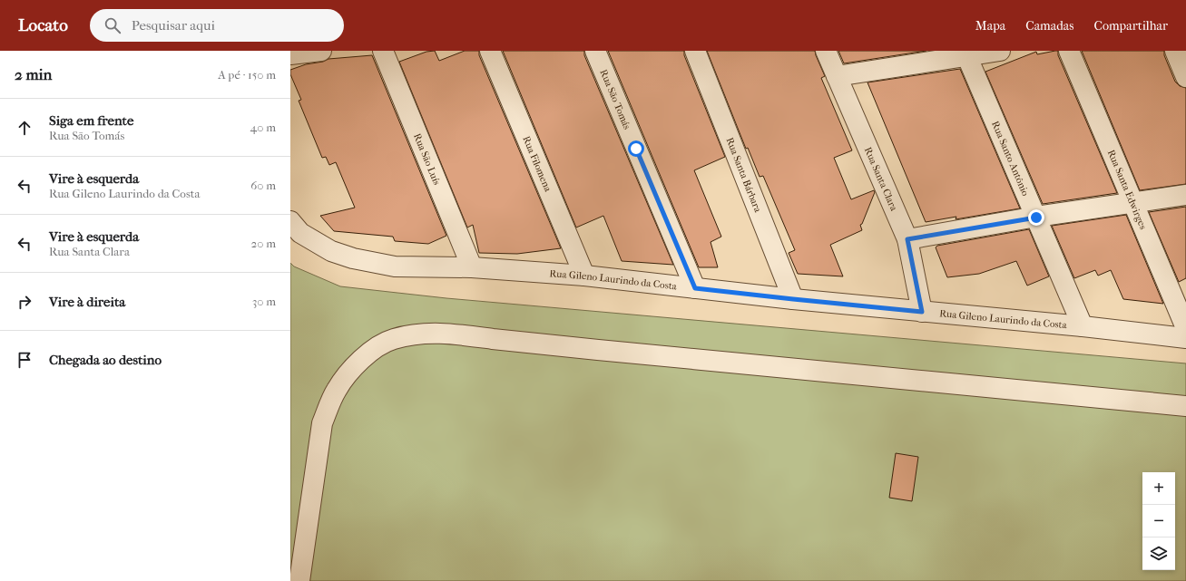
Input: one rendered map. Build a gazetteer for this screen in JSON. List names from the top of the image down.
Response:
{
  "streets": {
    "street": [
      "Rua São Tomás",
      "Rua São Luís",
      "Rua Santo Antônio",
      "Rua Filomena",
      "Rua Santa Bárbara",
      "Rua Santa Clara",
      "Rua Santa Edwirges",
      "Rua Gileno Laurindo da Costa"
    ]
  },
  "crossings": [
    ["Rua São Tomás", "Rua Gileno Laurindo da Costa"],
    ["Rua São Luís", "Rua Gileno Laurindo da Costa"],
    ["Rua Santo Antônio", "Rua Gileno Laurindo da Costa"],
    ["Rua Filomena", "Rua Gileno Laurindo da Costa"],
    ["Rua Santa Bárbara", "Rua Gileno Laurindo da Costa"],
    ["Rua Santa Clara", "Rua Gileno Laurindo da Costa"]
  ],
  "page": {
    "header": "Locato",
    "search": "Pesquisar aqui",
    "nav": ["Mapa", "Camadas", "Compartilhar"],
    "heading": ["2 min", "A pé · 150 m"],
    "list": [
      ["Siga em frente", "Rua São Tomás", "40 m"],
      ["Vire à esquerda", "Rua Gileno Laurindo da Costa", "60 m"],
      ["Vire à esquerda", "Rua Santa Clara", "20 m"],
      ["Vire à direita", "30 m"],
      "Chegada ao destino"
    ],
    "map_buttons": ["+", "−"]
  }
}
